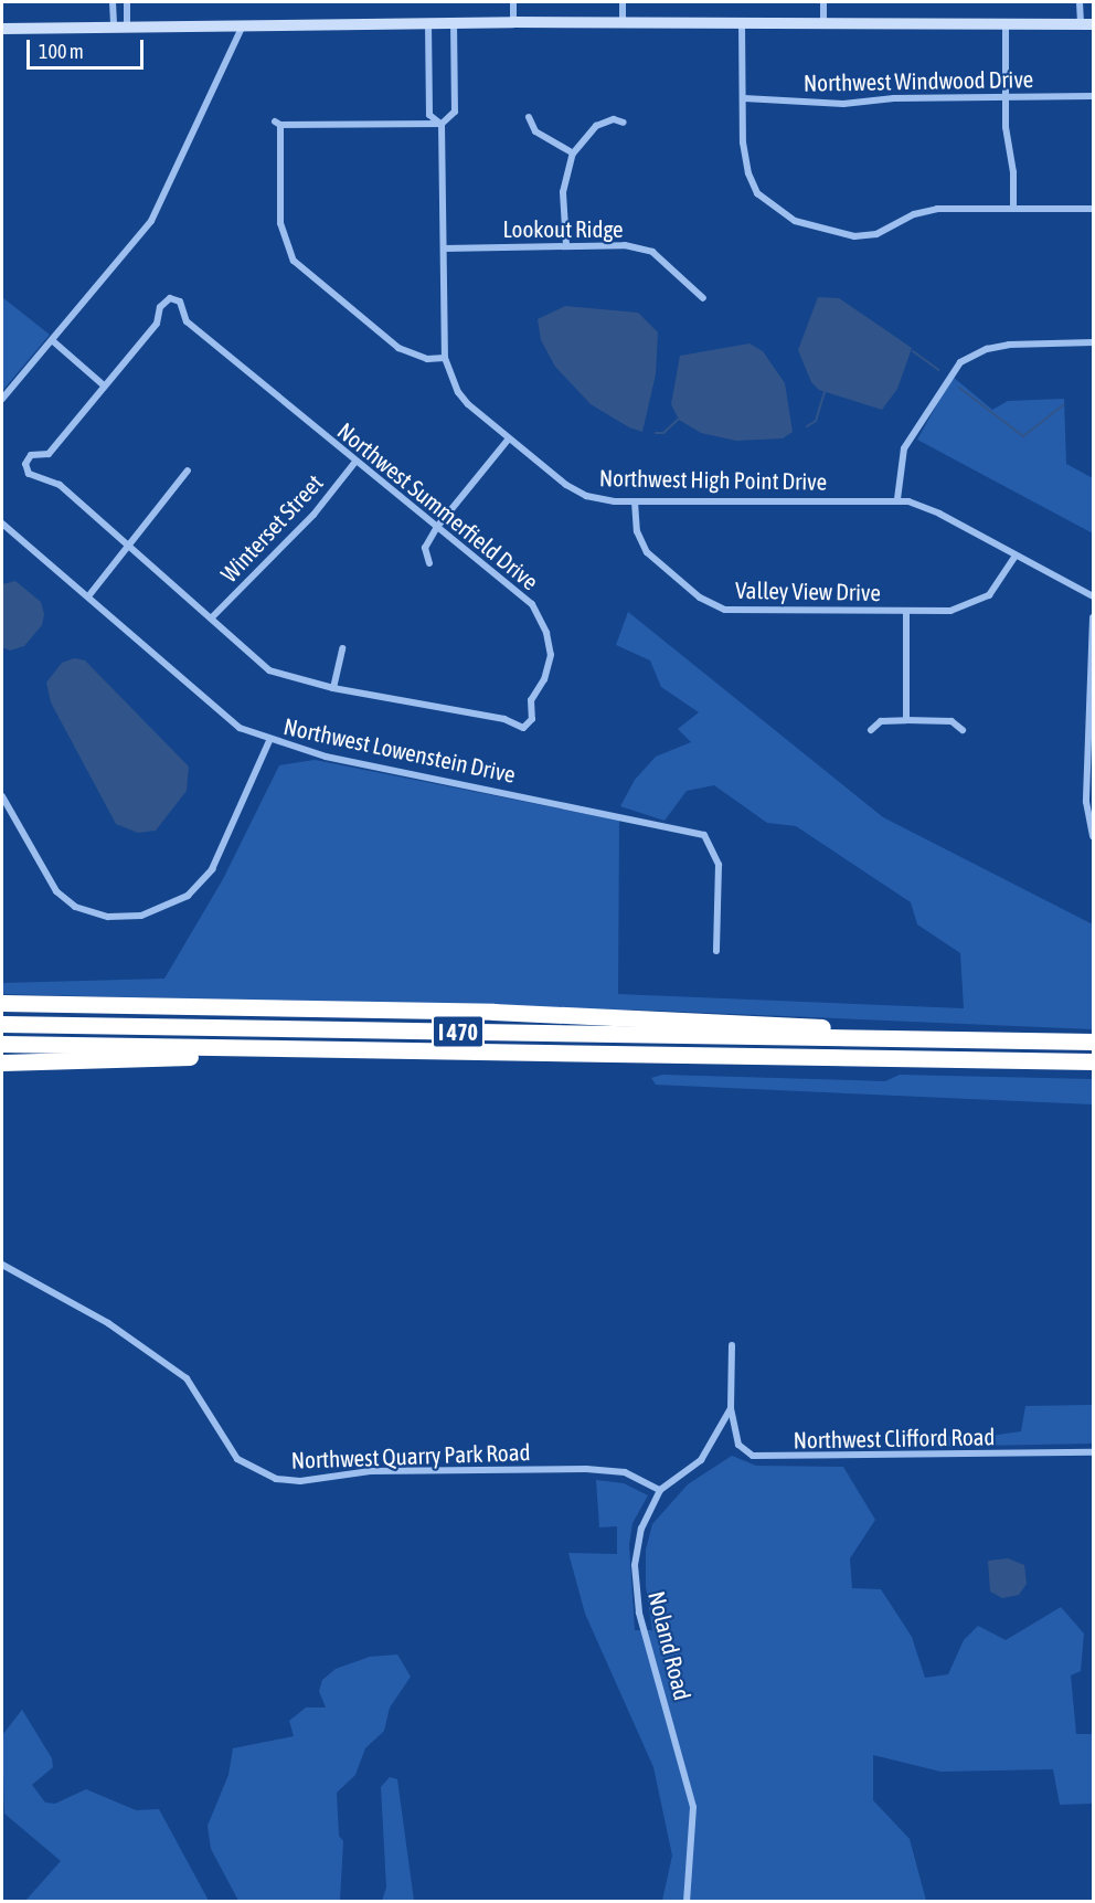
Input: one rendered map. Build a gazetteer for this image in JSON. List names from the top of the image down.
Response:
{
  "streets": {
    "highway": ["I 470"],
    "street": [
      "Northwest Windwood Drive",
      "Lookout Ridge",
      "Northwest High Point Drive",
      "Northwest Summerfield Drive",
      "Winterset Street",
      "Valley View Drive",
      "Northwest Lowenstein Drive",
      "Northwest Clifford Road",
      "Northwest Quarry Park Road",
      "Noland Road"
    ]
  },
  "crossings": [
    ["Lookout Ridge", "Northwest High Point Drive"],
    ["Northwest High Point Drive", "Valley View Drive"],
    ["Northwest Summerfield Drive", "Winterset Street"],
    ["Northwest Quarry Park Road", "Noland Road"]
  ],
  "scale_bar": "100 m"
}
